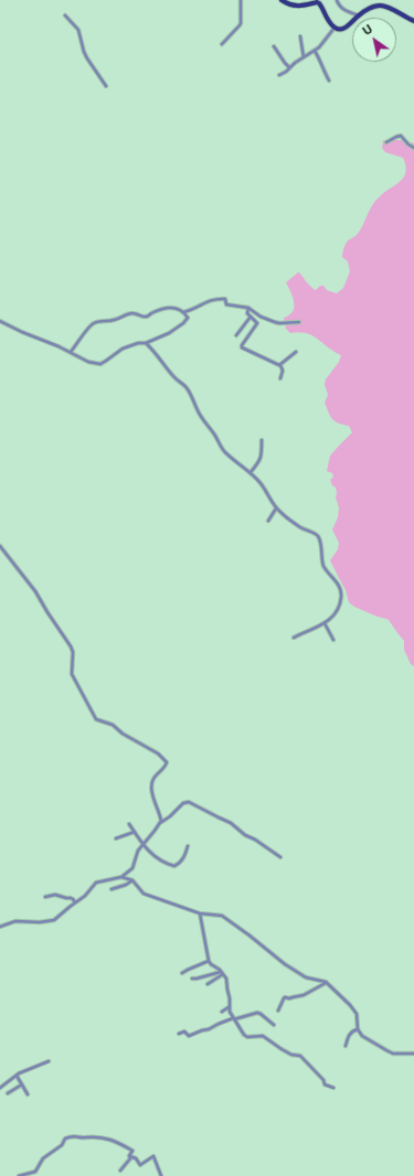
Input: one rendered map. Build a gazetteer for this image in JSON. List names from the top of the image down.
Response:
{
  "north": "top left"
}
